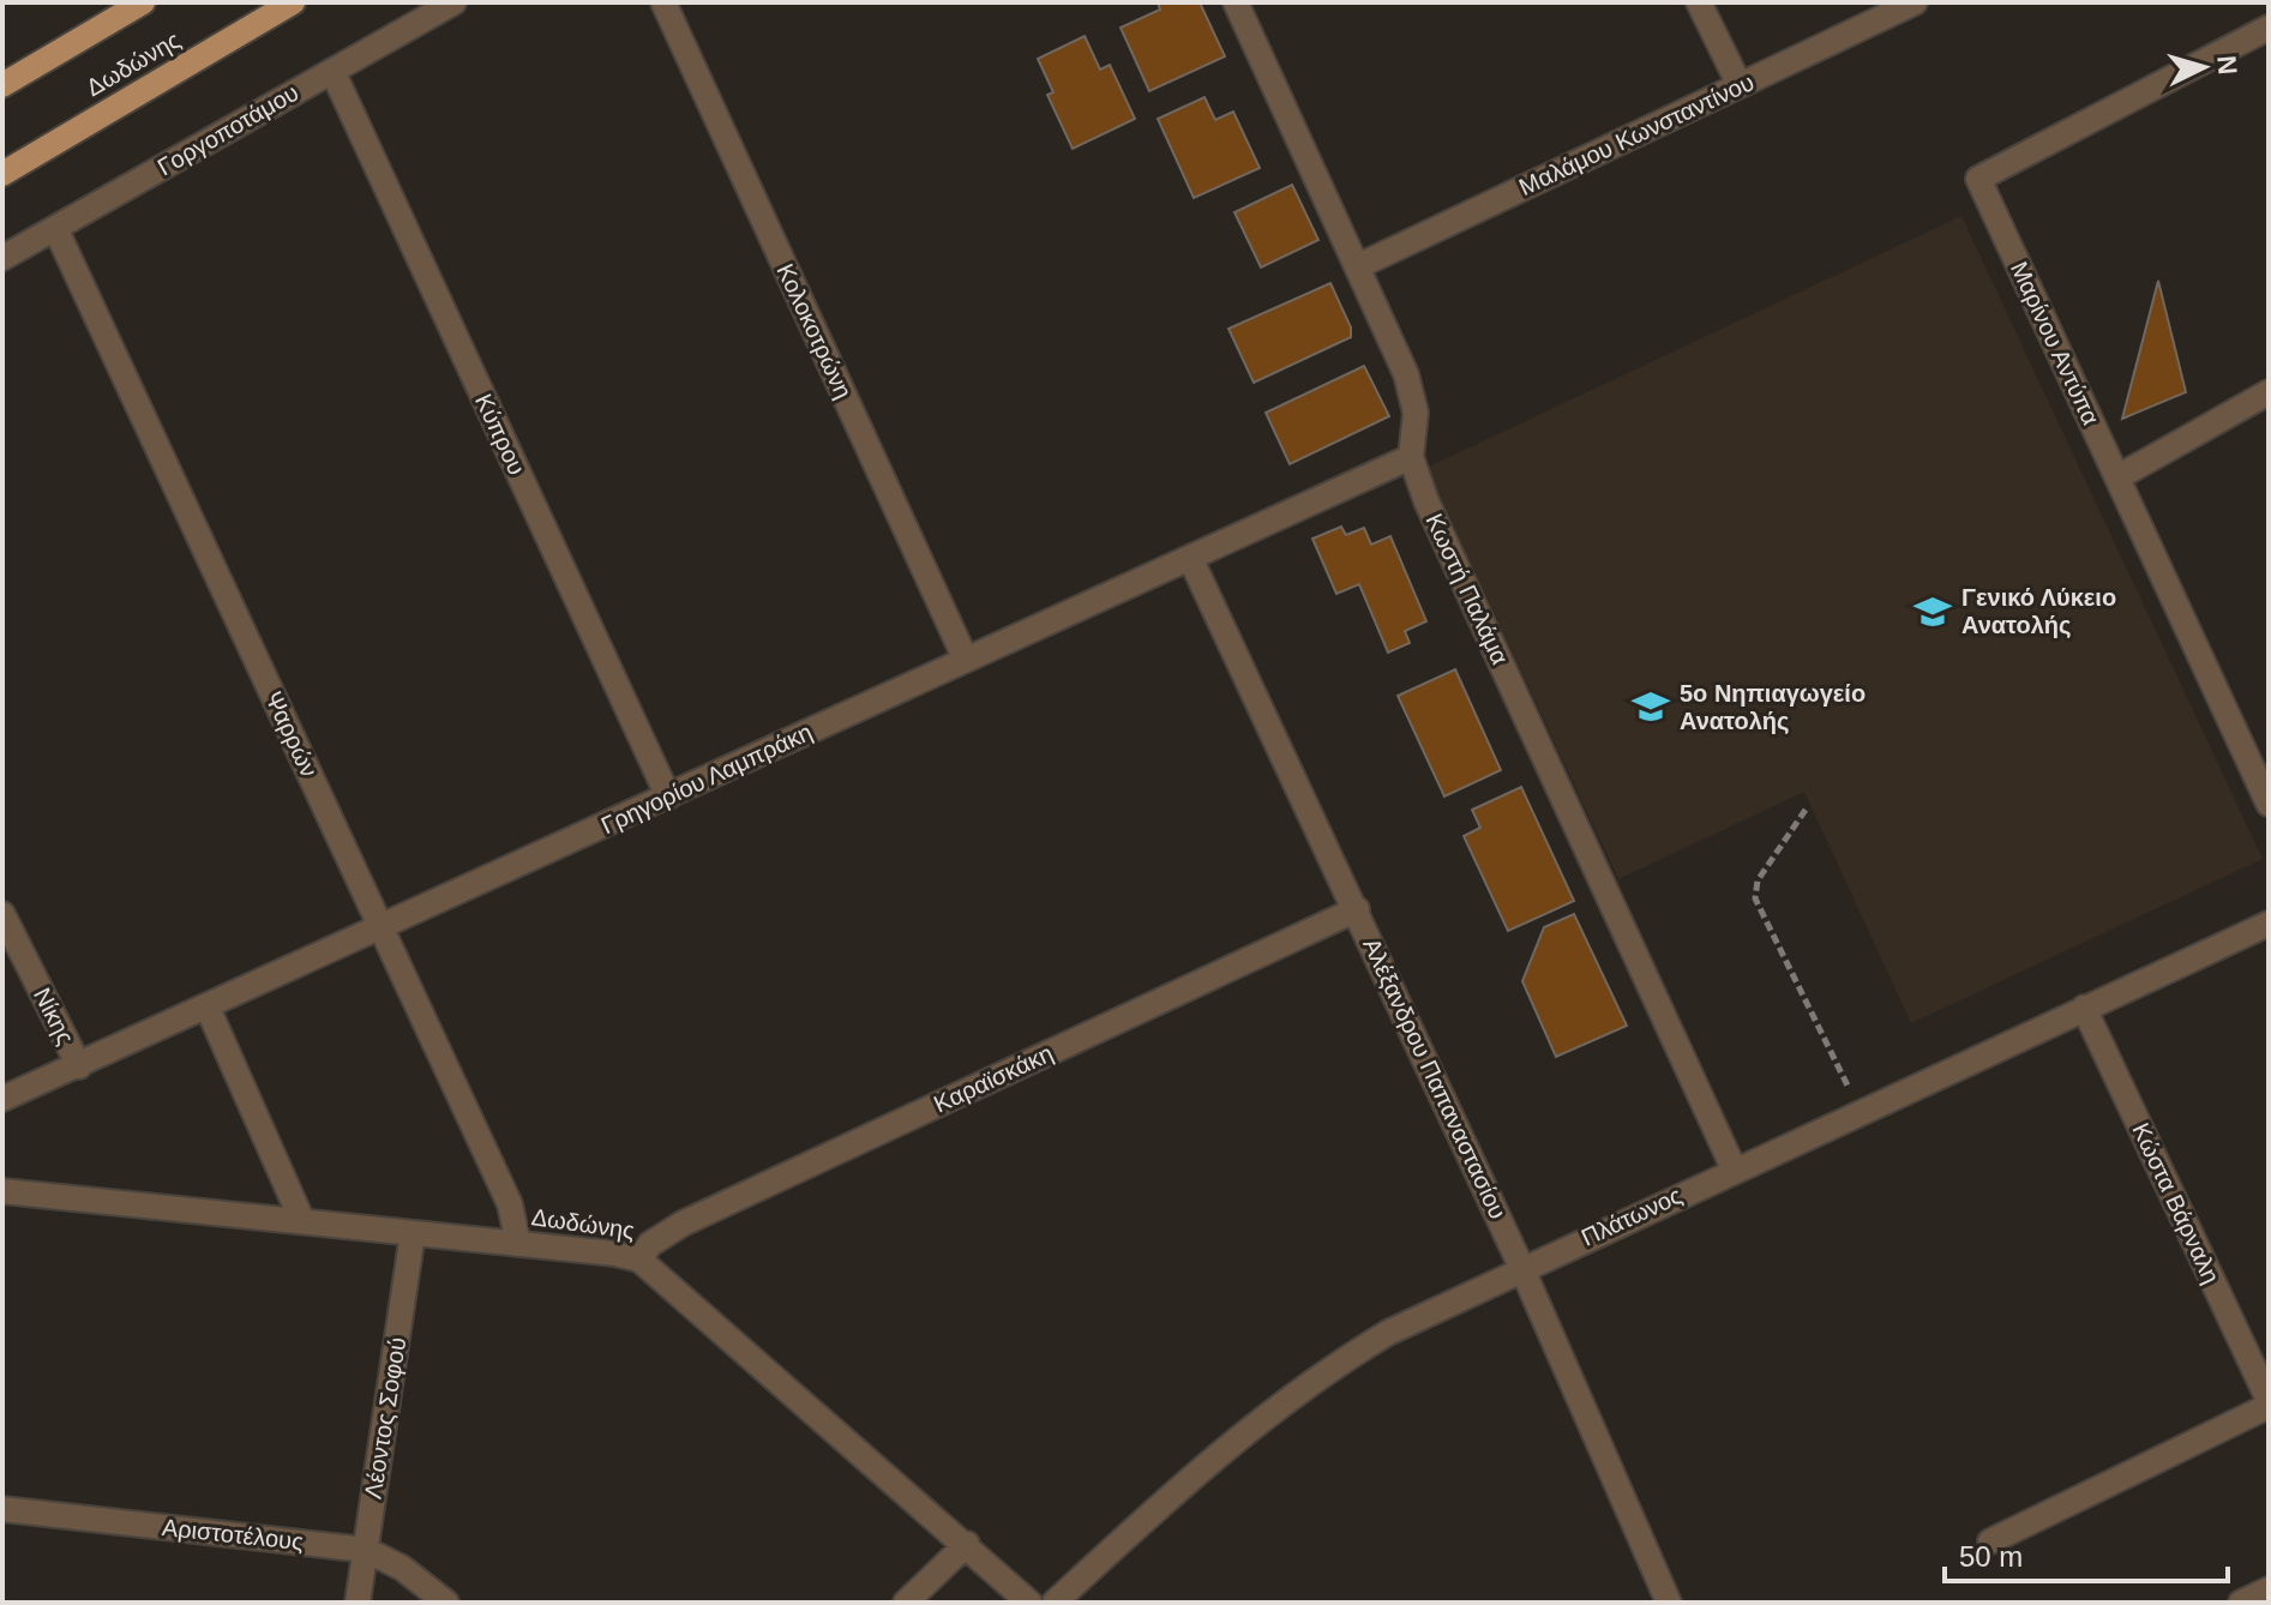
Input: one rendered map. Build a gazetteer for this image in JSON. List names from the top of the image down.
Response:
{
  "streets": {
    "main road": ["Δωδώνης"],
    "street": [
      "Γοργοποτάμου",
      "Μαλάμου Κωνσταντίνου",
      "Κολοκοτρώνη",
      "Μαρίνου Αντύπα",
      "Κύπρου",
      "Κωστή Παλάμα",
      "Ψαρρών",
      "Γρηγορίου Λαμπράκη",
      "Νίκης",
      "Καραϊσκάκη",
      "Αλέξανδρου Παπαναστασίου",
      "Κώστα Βάρναλη",
      "Πλάτωνος",
      "Λέοντος Σοφού",
      "Αριστοτέλους"
    ]
  },
  "crossings": [
    ["Δωδώνης", "Ψαρρών"],
    ["Δωδώνης", "Καραϊσκάκη"],
    ["Δωδώνης", "Λέοντος Σοφού"],
    ["Γοργοποτάμου", "Κύπρου"],
    ["Γοργοποτάμου", "Ψαρρών"],
    ["Μαλάμου Κωνσταντίνου", "Κωστή Παλάμα"],
    ["Κολοκοτρώνη", "Γρηγορίου Λαμπράκη"],
    ["Κύπρου", "Γρηγορίου Λαμπράκη"],
    ["Κωστή Παλάμα", "Γρηγορίου Λαμπράκη"],
    ["Κωστή Παλάμα", "Πλάτωνος"],
    ["Ψαρρών", "Γρηγορίου Λαμπράκη"],
    ["Γρηγορίου Λαμπράκη", "Νίκης"],
    ["Γρηγορίου Λαμπράκη", "Αλέξανδρου Παπαναστασίου"],
    ["Καραϊσκάκη", "Αλέξανδρου Παπαναστασίου"],
    ["Αλέξανδρου Παπαναστασίου", "Πλάτωνος"],
    ["Κώστα Βάρναλη", "Πλάτωνος"],
    ["Λέοντος Σοφού", "Αριστοτέλους"]
  ],
  "places": {
    "school or university": ["Γενικό Λύκειο Ανατολής", "5ο Νηπιαγωγείο Ανατολής"]
  },
  "scale_bar": "50 m",
  "north": "right"
}
